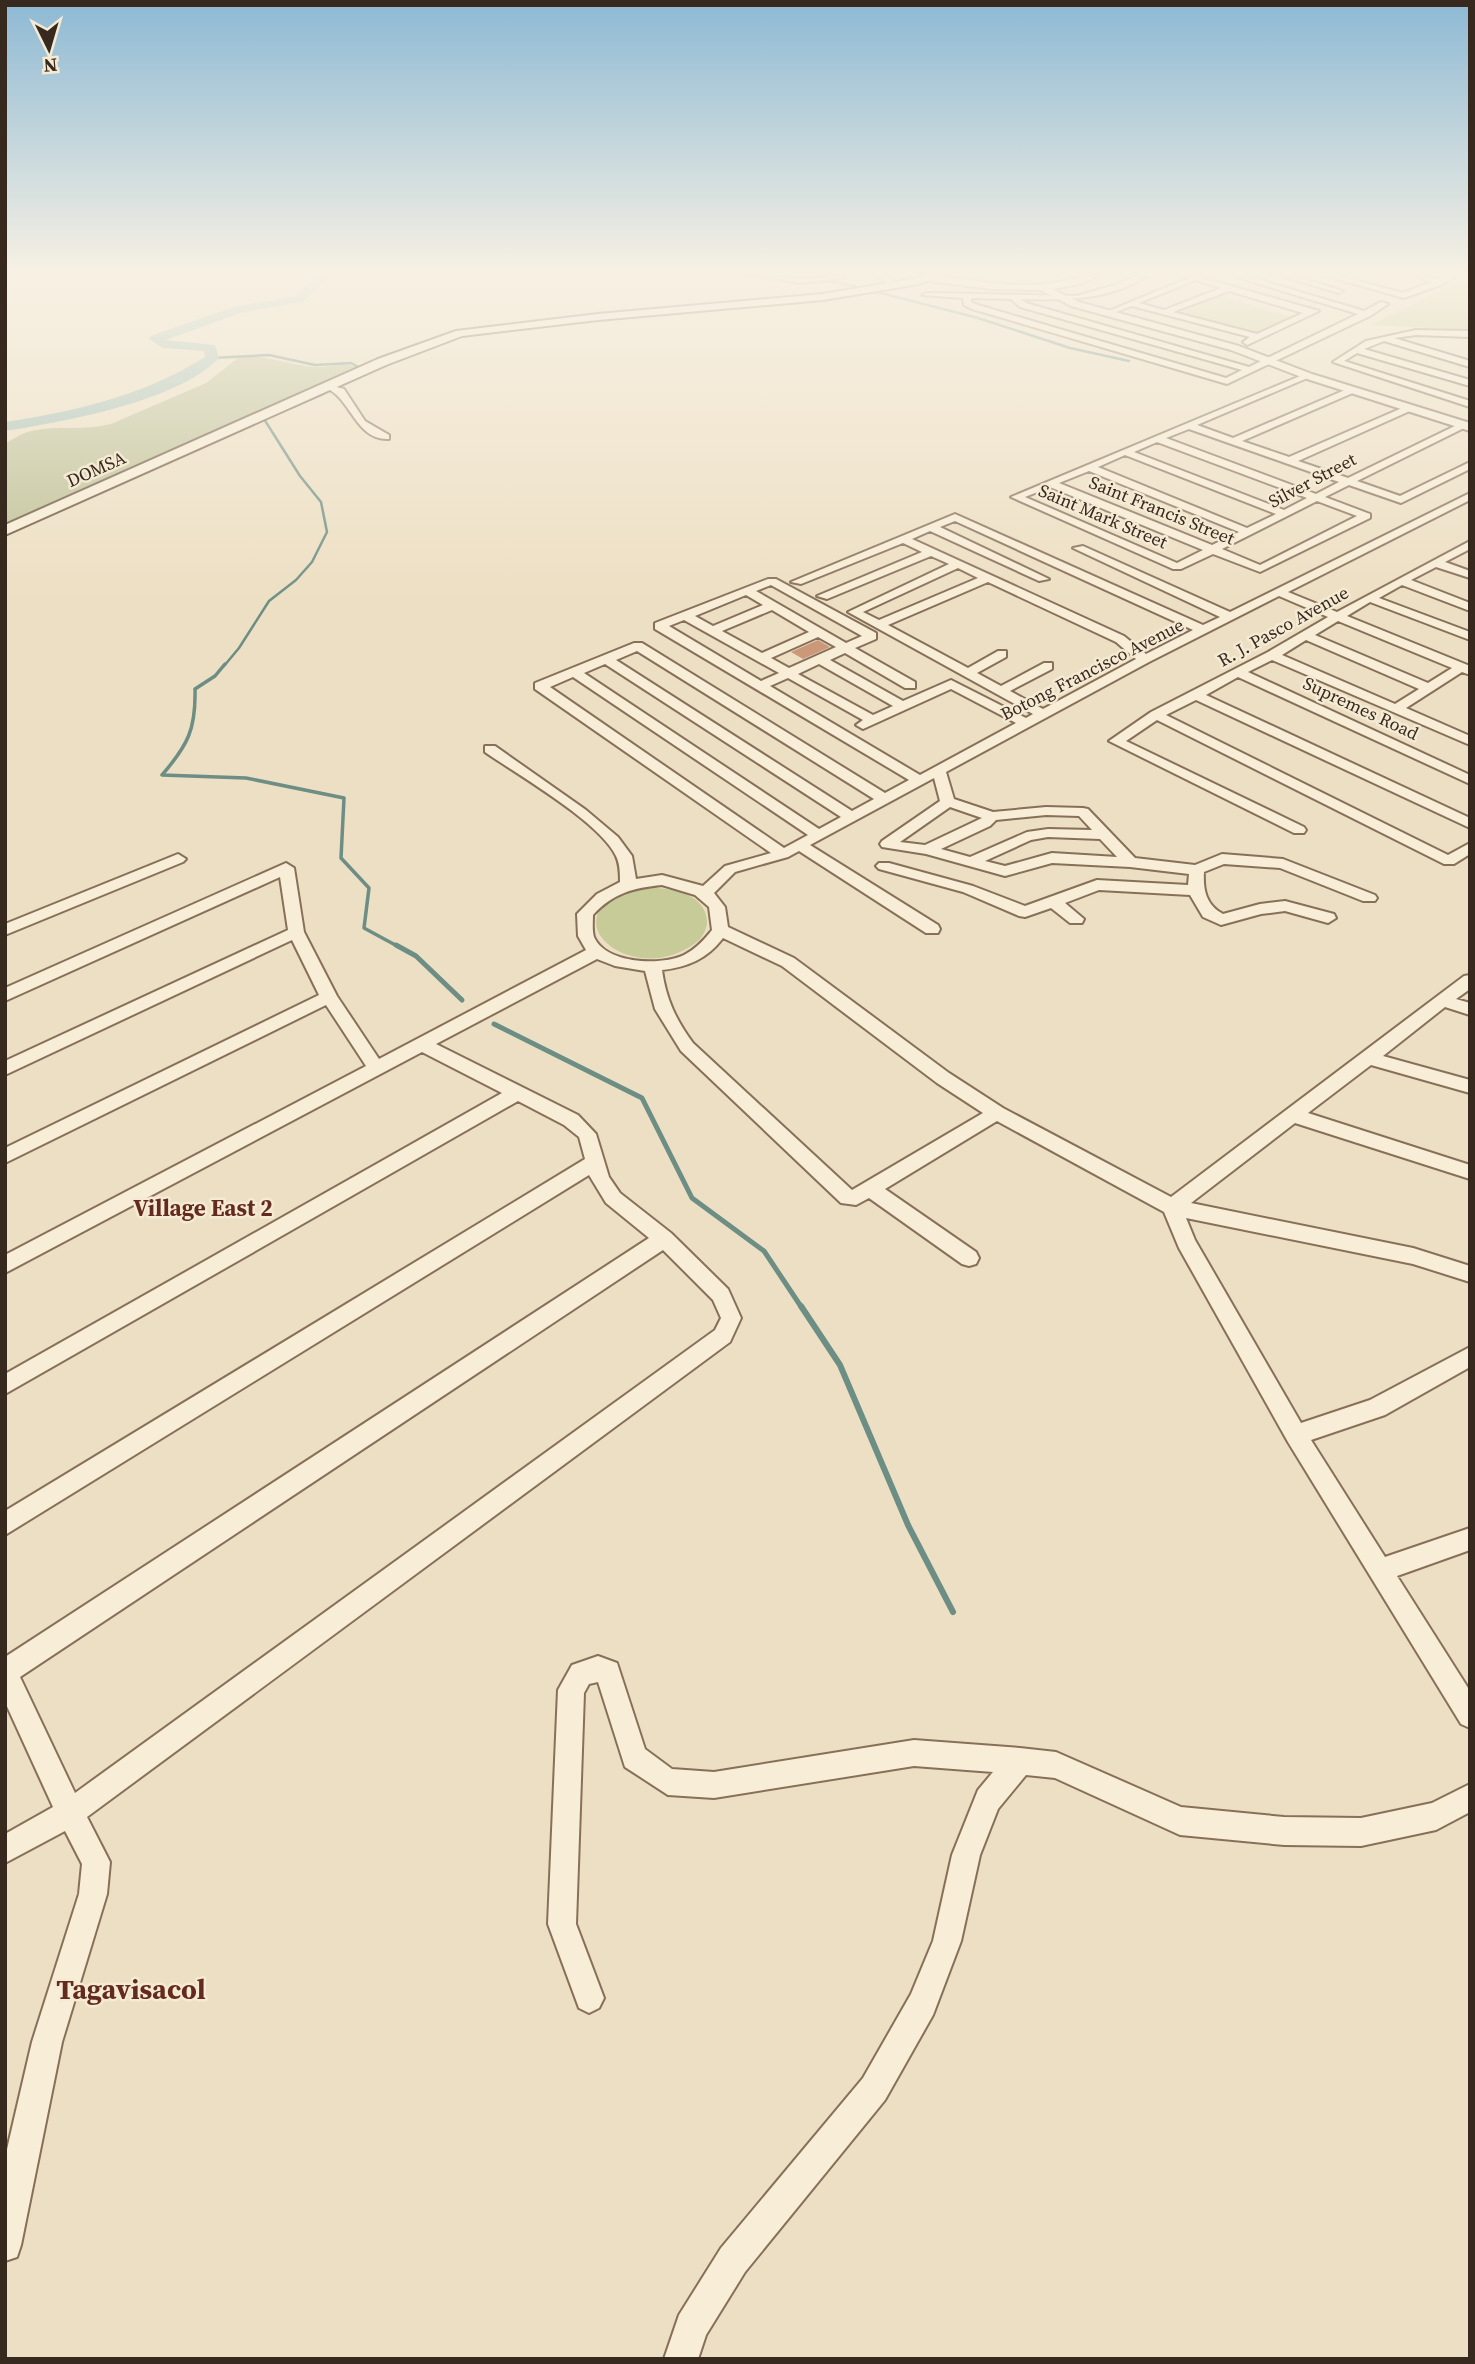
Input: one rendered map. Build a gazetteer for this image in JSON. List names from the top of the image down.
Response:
{
  "streets": {
    "main road": ["DOMSA"],
    "street": [
      "Silver Street",
      "Saint Francis Street",
      "Saint Mark Street",
      "R. J. Pasco Avenue",
      "Botong Francisco Avenue",
      "Supremes Road"
    ]
  },
  "crossings": [
    ["Silver Street", "Saint Francis Street"],
    ["Silver Street", "Saint Mark Street"],
    ["Saint Francis Street", "Saint Mark Street"],
    ["R. J. Pasco Avenue", "Supremes Road"]
  ],
  "districts": ["Village East 2", "Tagavisacol"],
  "north": "bottom"
}
